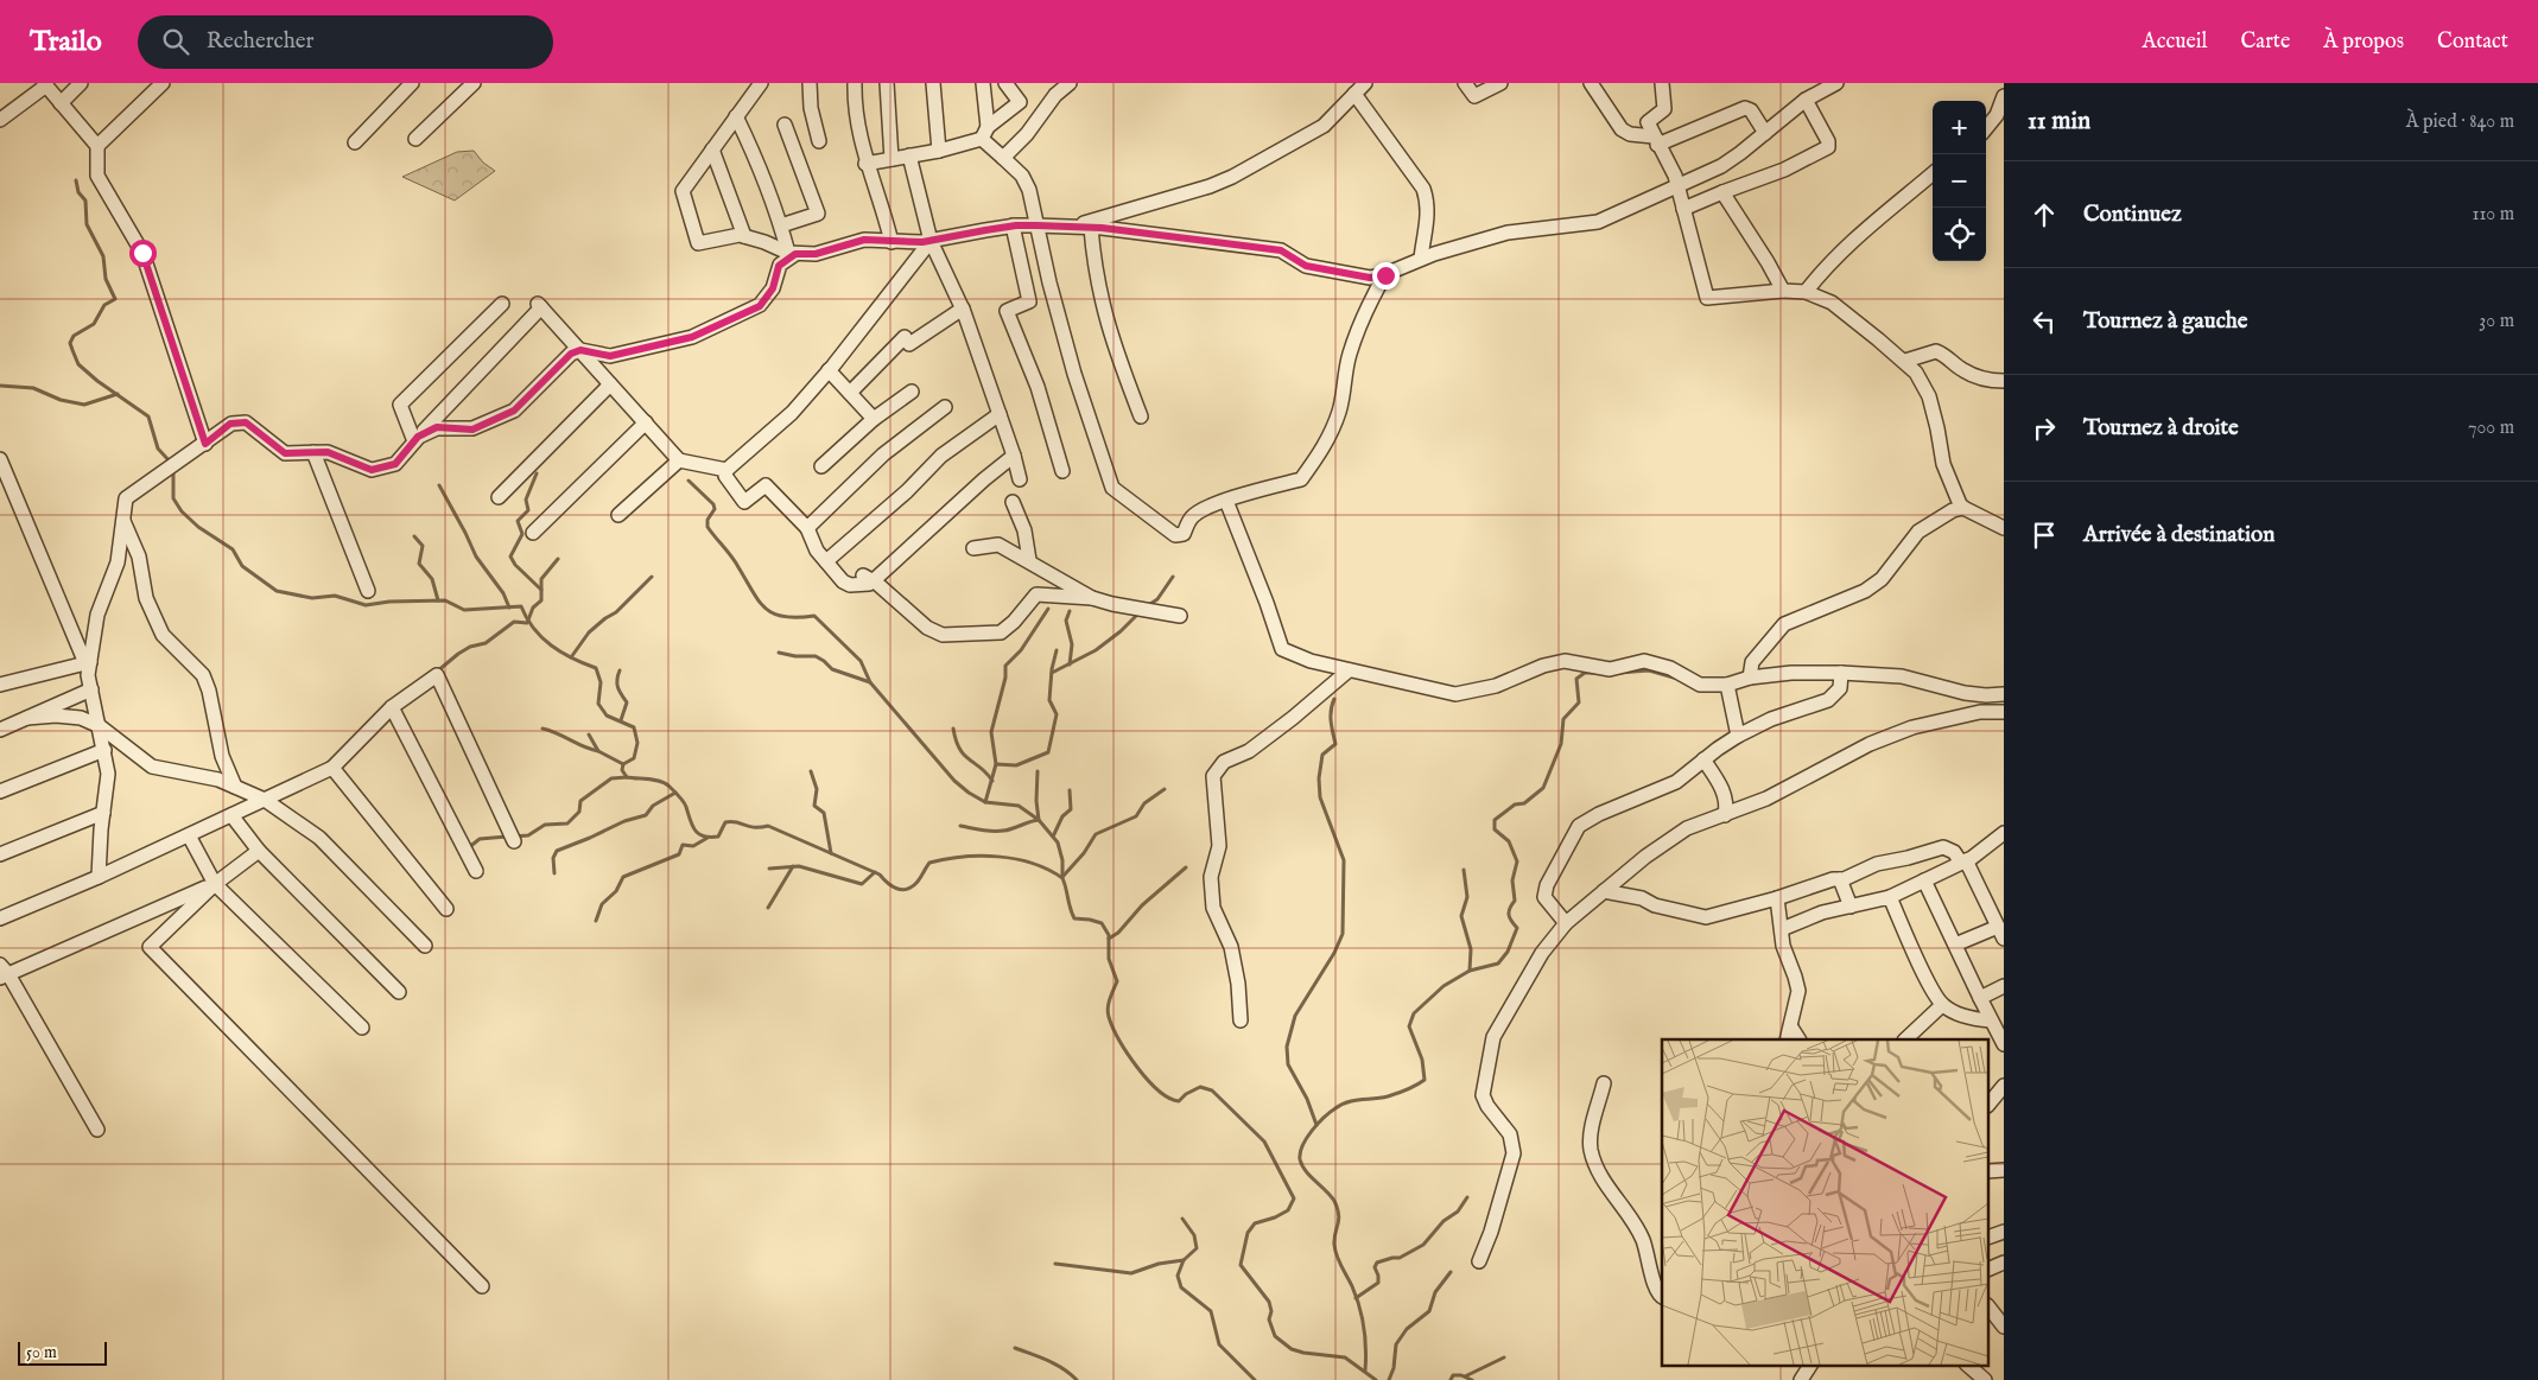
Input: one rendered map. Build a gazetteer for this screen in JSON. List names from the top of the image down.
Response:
{
  "scale_bar": "50 m",
  "page": {
    "header": "Trailo",
    "search": "Rechercher",
    "nav": [
      "Accueil",
      "Carte",
      "À propos",
      "Contact"
    ],
    "heading": ["11 min", "À pied · 840 m"],
    "map_buttons": ["+", "−"],
    "list": [
      ["Continuez", "110 m"],
      ["Tournez à gauche", "30 m"],
      ["Tournez à droite", "700 m"],
      "Arrivée à destination"
    ],
    "scale": "50 m"
  }
}
